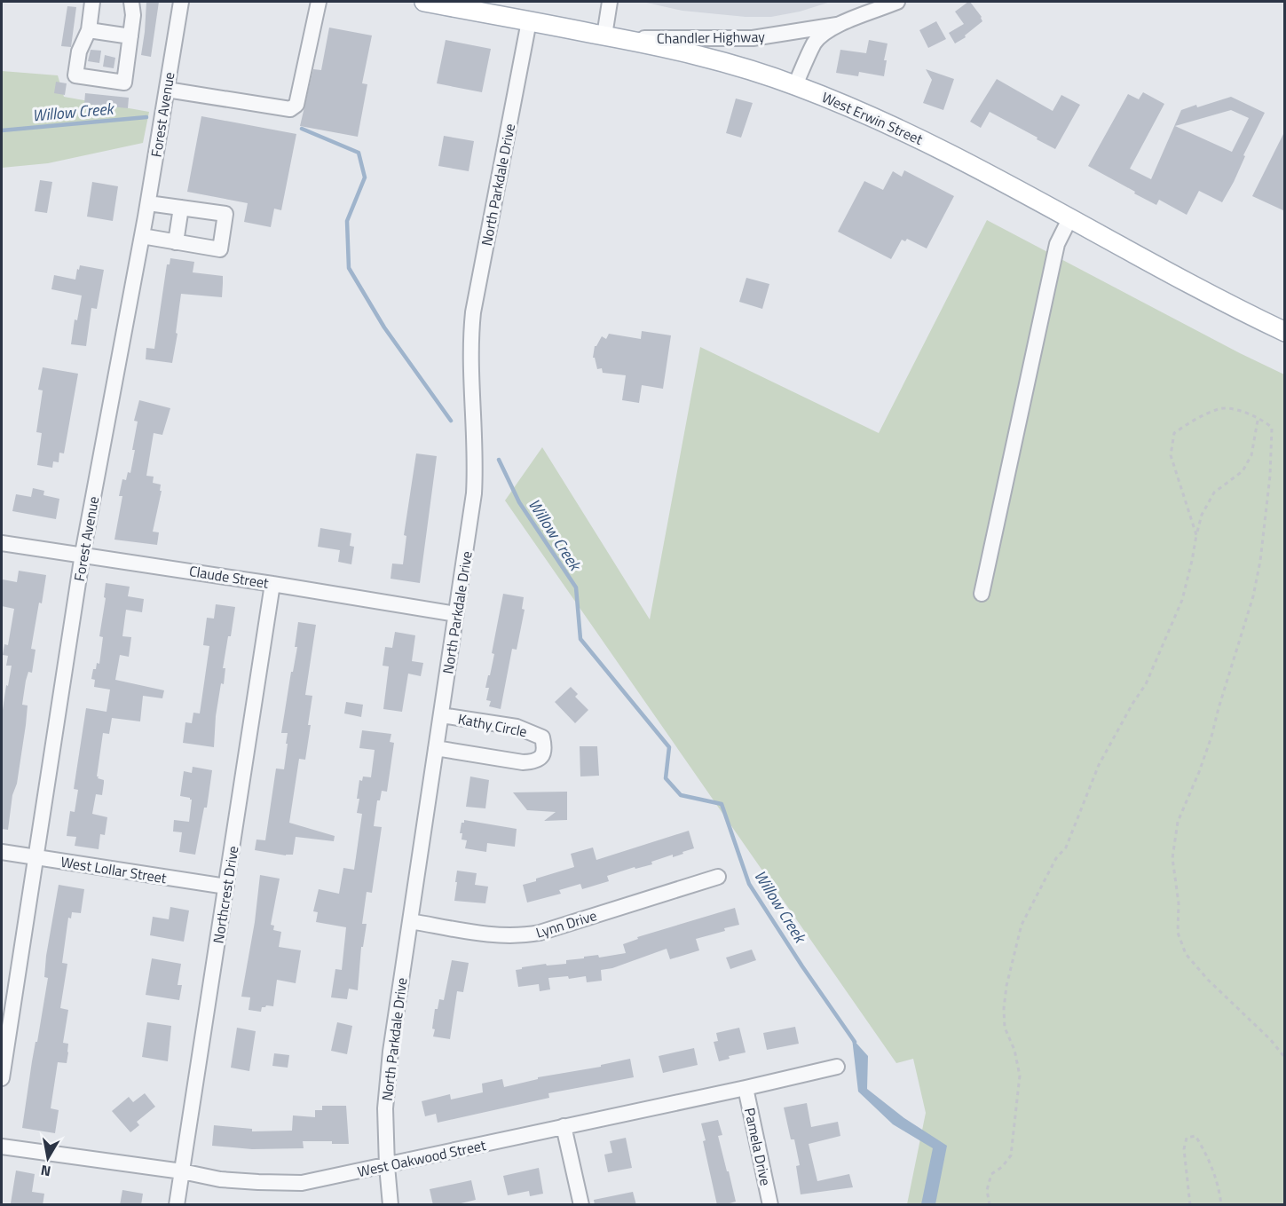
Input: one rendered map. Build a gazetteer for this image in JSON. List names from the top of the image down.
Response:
{
  "streets": {
    "main road": ["West Erwin Street"],
    "street": [
      "Chandler Highway",
      "Forest Avenue",
      "North Parkdale Drive",
      "Claude Street",
      "Kathy Circle",
      "West Lollar Street",
      "Northcrest Drive",
      "Lynn Drive",
      "Pamela Drive",
      "West Oakwood Street"
    ]
  },
  "crossings": [
    ["Chandler Highway", "West Erwin Street"],
    ["Forest Avenue", "Claude Street"],
    ["Forest Avenue", "West Lollar Street"],
    ["West Erwin Street", "North Parkdale Drive"],
    ["North Parkdale Drive", "Claude Street"],
    ["North Parkdale Drive", "Kathy Circle"],
    ["North Parkdale Drive", "Lynn Drive"],
    ["North Parkdale Drive", "West Oakwood Street"],
    ["Claude Street", "Northcrest Drive"],
    ["West Lollar Street", "Northcrest Drive"],
    ["Northcrest Drive", "West Oakwood Street"],
    ["Pamela Drive", "West Oakwood Street"]
  ],
  "water": ["Willow Creek"],
  "north": "bottom"
}
